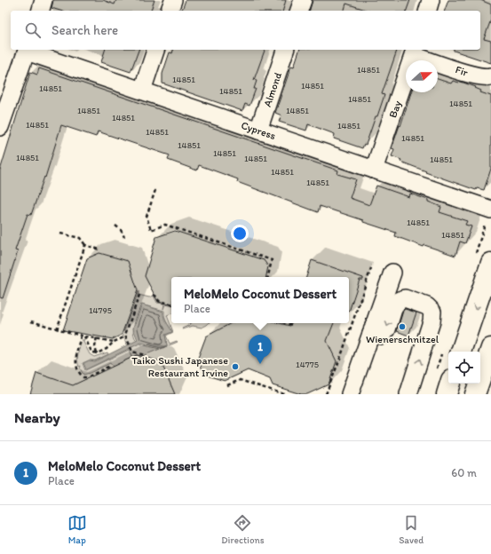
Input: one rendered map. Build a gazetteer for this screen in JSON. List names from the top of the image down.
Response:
{
  "streets": {
    "street": [
      "Fir",
      "Almond",
      "Bay",
      "Cypress"
    ]
  },
  "crossings": [
    ["Fir", "Bay"],
    ["Almond", "Cypress"],
    ["Bay", "Cypress"]
  ],
  "places": ["Wienerschnitzel", "Taiko Sushi Japanese Restaurant Irvine"],
  "house_numbers": [
    "14851",
    "14851",
    "14851",
    "14851",
    "14851",
    "14851",
    "14851",
    "14851",
    "14851",
    "14851",
    "14851",
    "14851",
    "14851",
    "14851",
    "14851",
    "14851",
    "14851",
    "14851",
    "14851",
    "14851",
    "14851",
    "14851",
    "14851",
    "14795",
    "14775"
  ],
  "north": "right",
  "page": {
    "search": "Search here",
    "popup": ["MeloMelo Coconut Dessert", "Place"],
    "pins": "1",
    "heading": "Nearby",
    "list": [
      {
        "mark": "1",
        "name": "MeloMelo Coconut Dessert",
        "note": "Place",
        "value": "60 m"
      }
    ],
    "nav": ["Map", "Directions", "Saved"]
  }
}
